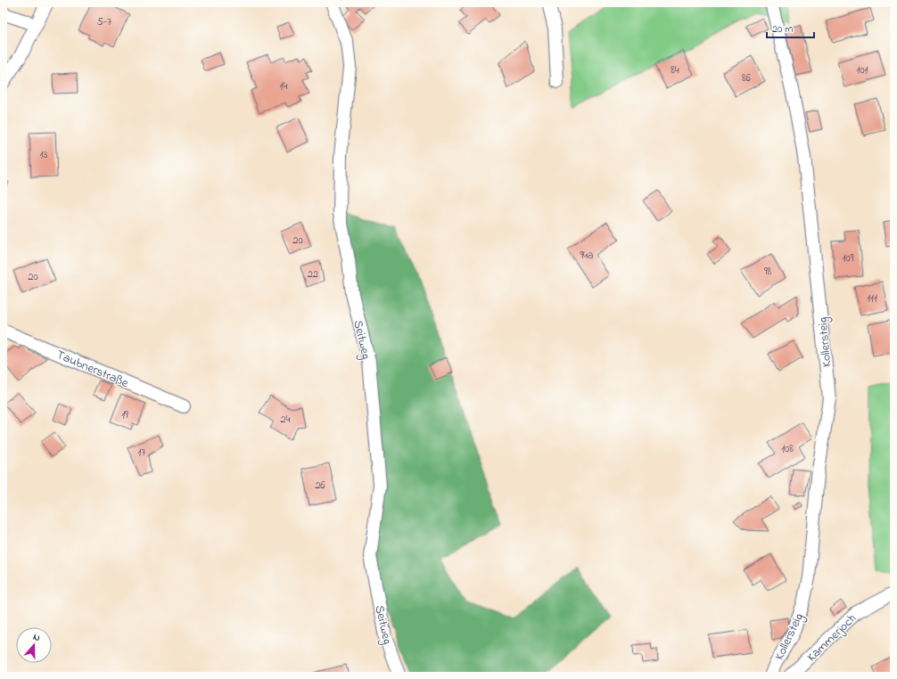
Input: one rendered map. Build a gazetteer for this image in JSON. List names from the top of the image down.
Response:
{
  "streets": {
    "street": [
      "Seitweg",
      "Kollersteig",
      "Taubnerstraße",
      "Kammerjoch"
    ]
  },
  "house_numbers": [
    "5-7",
    "84",
    "101",
    "86",
    "14",
    "13",
    "20",
    "94a",
    "109",
    "98",
    "22",
    "20",
    "111",
    "19",
    "24",
    "108",
    "17",
    "26"
  ],
  "scale_bar": "20 m",
  "north": "top"
}
